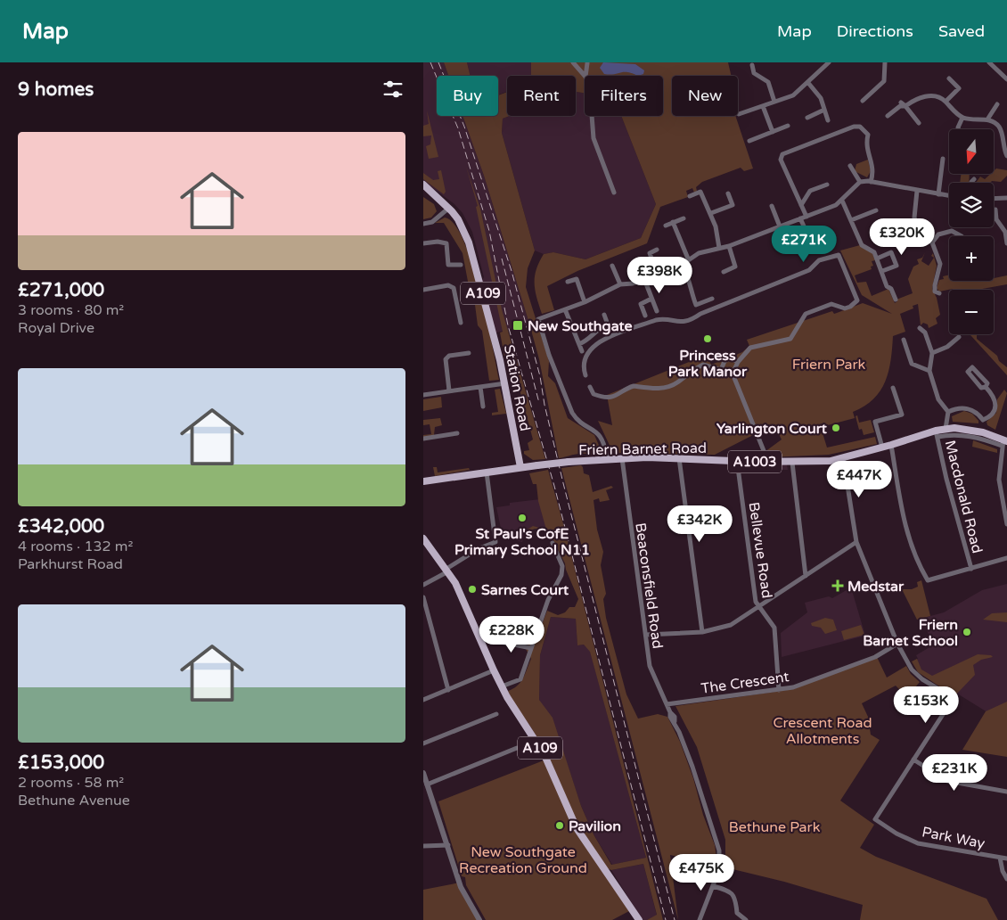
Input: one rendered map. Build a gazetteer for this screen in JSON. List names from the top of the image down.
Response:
{
  "streets": {
    "main road": [
      "A109",
      "Station Road",
      "Friern Barnet Road",
      "A1003"
    ],
    "street": [
      "Macdonald Road",
      "Bellevue Road",
      "Beaconsfield Road",
      "The Crescent",
      "Park Way"
    ]
  },
  "crossings": [
    ["Station Road", "Friern Barnet Road"],
    ["Friern Barnet Road", "Macdonald Road"],
    ["Friern Barnet Road", "Bellevue Road"],
    ["Friern Barnet Road", "Beaconsfield Road"],
    ["Bellevue Road", "The Crescent"],
    ["Beaconsfield Road", "The Crescent"]
  ],
  "parks": [
    "Friern Park",
    "Crescent Road Allotments",
    "Bethune Park",
    "New Southgate Recreation Ground"
  ],
  "places": {
    "transit": ["New Southgate"],
    "other": [
      "Princess Park Manor",
      "Yarlington Court",
      "St Paul's CofE Primary School N11",
      "Sarnes Court",
      "Friern Barnet School",
      "Pavilion"
    ],
    "health": ["Medstar"]
  },
  "north": "bottom",
  "page": {
    "header": "Map",
    "nav": ["Map", "Directions", "Saved"],
    "heading": "9 homes",
    "chip": [
      "Buy",
      "Rent",
      "Filters",
      "New"
    ],
    "list": [
      {
        "name": "£271,000",
        "note": "3 rooms · 80 m² · Royal Drive"
      },
      {
        "name": "£342,000",
        "note": "4 rooms · 132 m² · Parkhurst Road"
      },
      {
        "name": "£153,000",
        "note": "2 rooms · 58 m² · Bethune Avenue"
      }
    ],
    "map_buttons": ["+", "−"],
    "price": [
      "£320K",
      "£271K",
      "£398K",
      "£447K",
      "£342K",
      "£228K",
      "£153K",
      "£231K",
      "£475K"
    ]
  }
}
